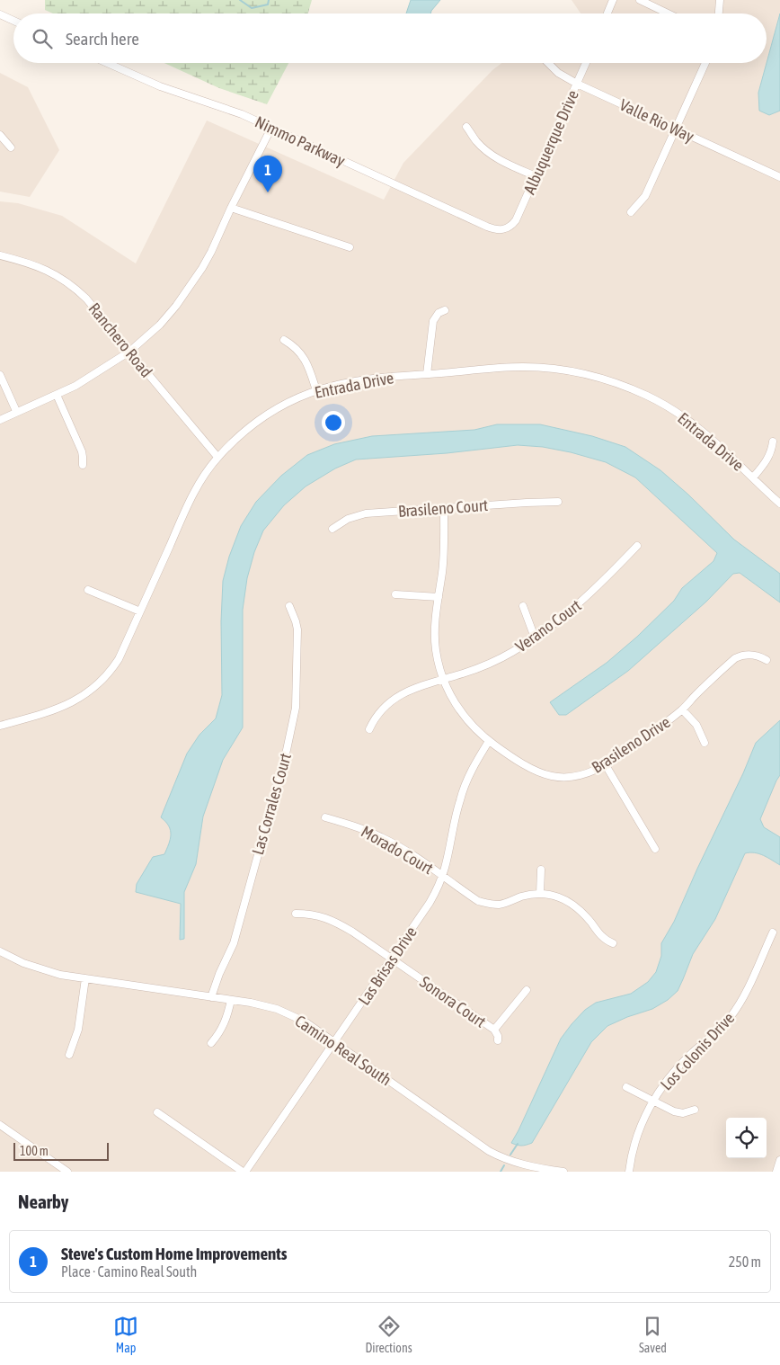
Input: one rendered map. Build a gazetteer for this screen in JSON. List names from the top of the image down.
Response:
{
  "streets": {
    "street": [
      "Valle Rio Way",
      "Nimmo Parkway",
      "Albuquerque Drive",
      "Ranchero Road",
      "Entrada Drive",
      "Brasileno Court",
      "Verano Court",
      "Brasileno Drive",
      "Las Corrales Court",
      "Morado Court",
      "Las Brisas Drive",
      "Sonora Court",
      "Camino Real South",
      "Los Colonis Drive"
    ]
  },
  "crossings": [
    ["Valle Rio Way", "Albuquerque Drive"],
    ["Nimmo Parkway", "Albuquerque Drive"],
    ["Ranchero Road", "Entrada Drive"],
    ["Brasileno Court", "Brasileno Drive"],
    ["Verano Court", "Brasileno Drive"],
    ["Brasileno Drive", "Las Brisas Drive"],
    ["Las Corrales Court", "Camino Real South"],
    ["Morado Court", "Las Brisas Drive"],
    ["Las Brisas Drive", "Sonora Court"],
    ["Las Brisas Drive", "Camino Real South"]
  ],
  "scale_bar": "100 m",
  "page": {
    "search": "Search here",
    "pins": "1",
    "scale": "100 m",
    "heading": "Nearby",
    "list": [
      {
        "mark": "1",
        "name": "Steve's Custom Home Improvements",
        "note": "Place · Camino Real South",
        "value": "250 m"
      }
    ],
    "nav": ["Map", "Directions", "Saved"]
  }
}
